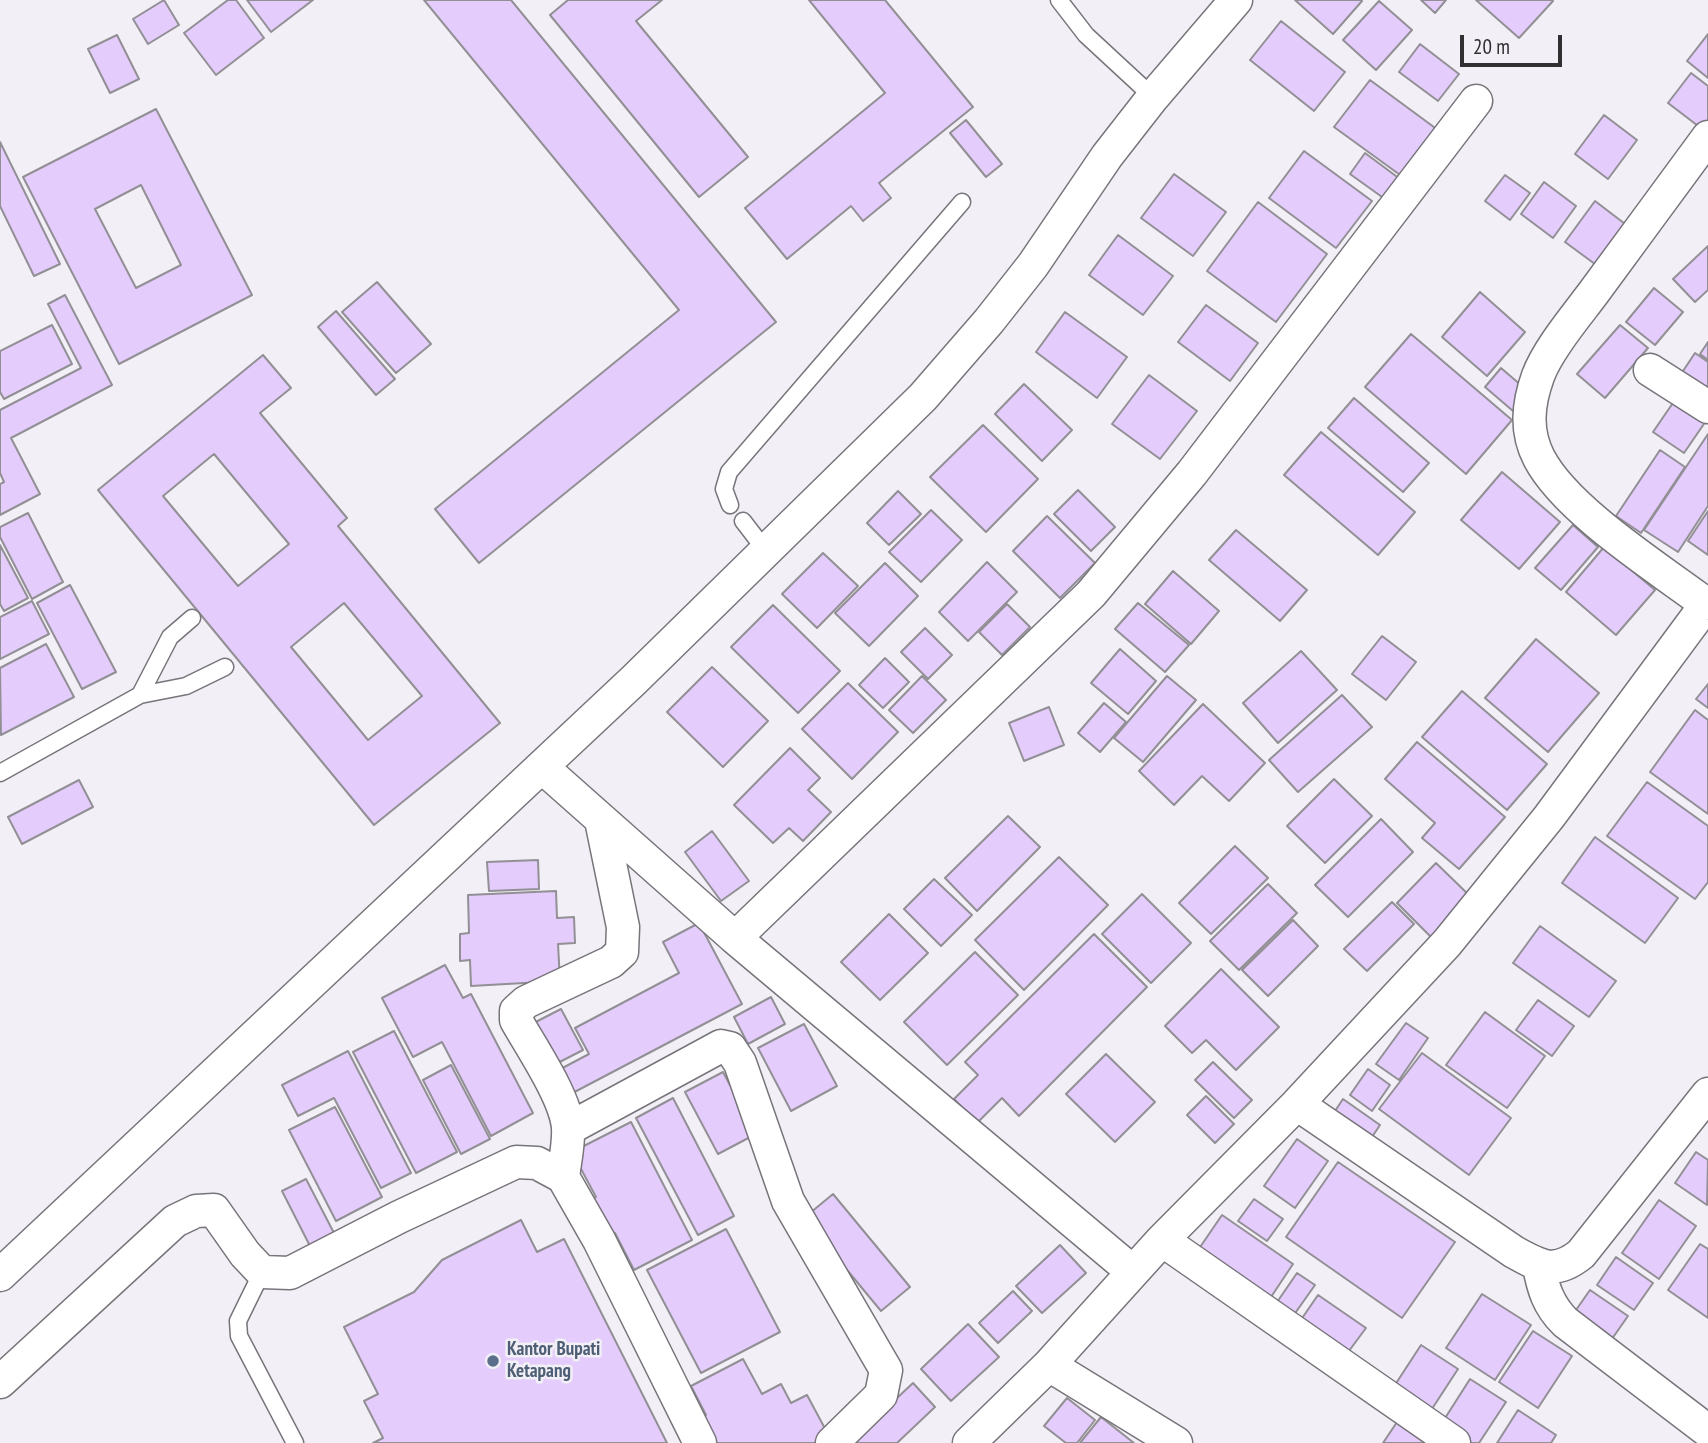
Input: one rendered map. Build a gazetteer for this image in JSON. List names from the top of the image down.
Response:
{
  "places": ["Kantor Bupati Ketapang"],
  "scale_bar": "20 m"
}
